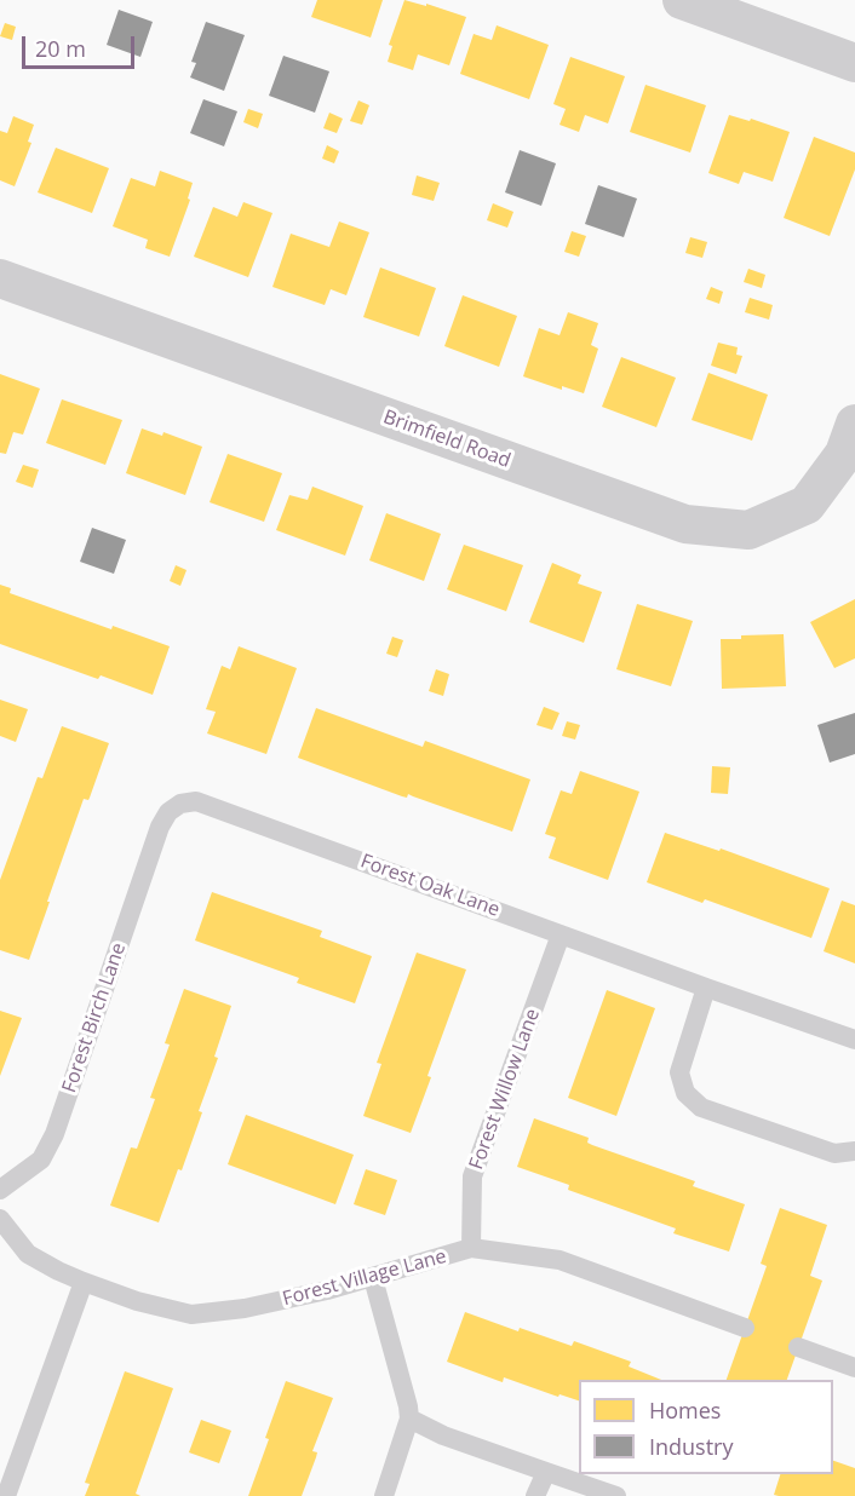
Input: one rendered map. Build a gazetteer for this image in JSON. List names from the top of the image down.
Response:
{
  "streets": {
    "street": ["Brimfield Road"],
    "lane": [
      "Forest Oak Lane",
      "Forest Birch Lane",
      "Forest Willow Lane",
      "Forest Village Lane"
    ]
  },
  "crossings": [
    ["Forest Oak Lane", "Forest Birch Lane"],
    ["Forest Oak Lane", "Forest Willow Lane"],
    ["Forest Willow Lane", "Forest Village Lane"]
  ],
  "legend": ["Homes", "Industry"],
  "scale_bar": "20 m"
}
